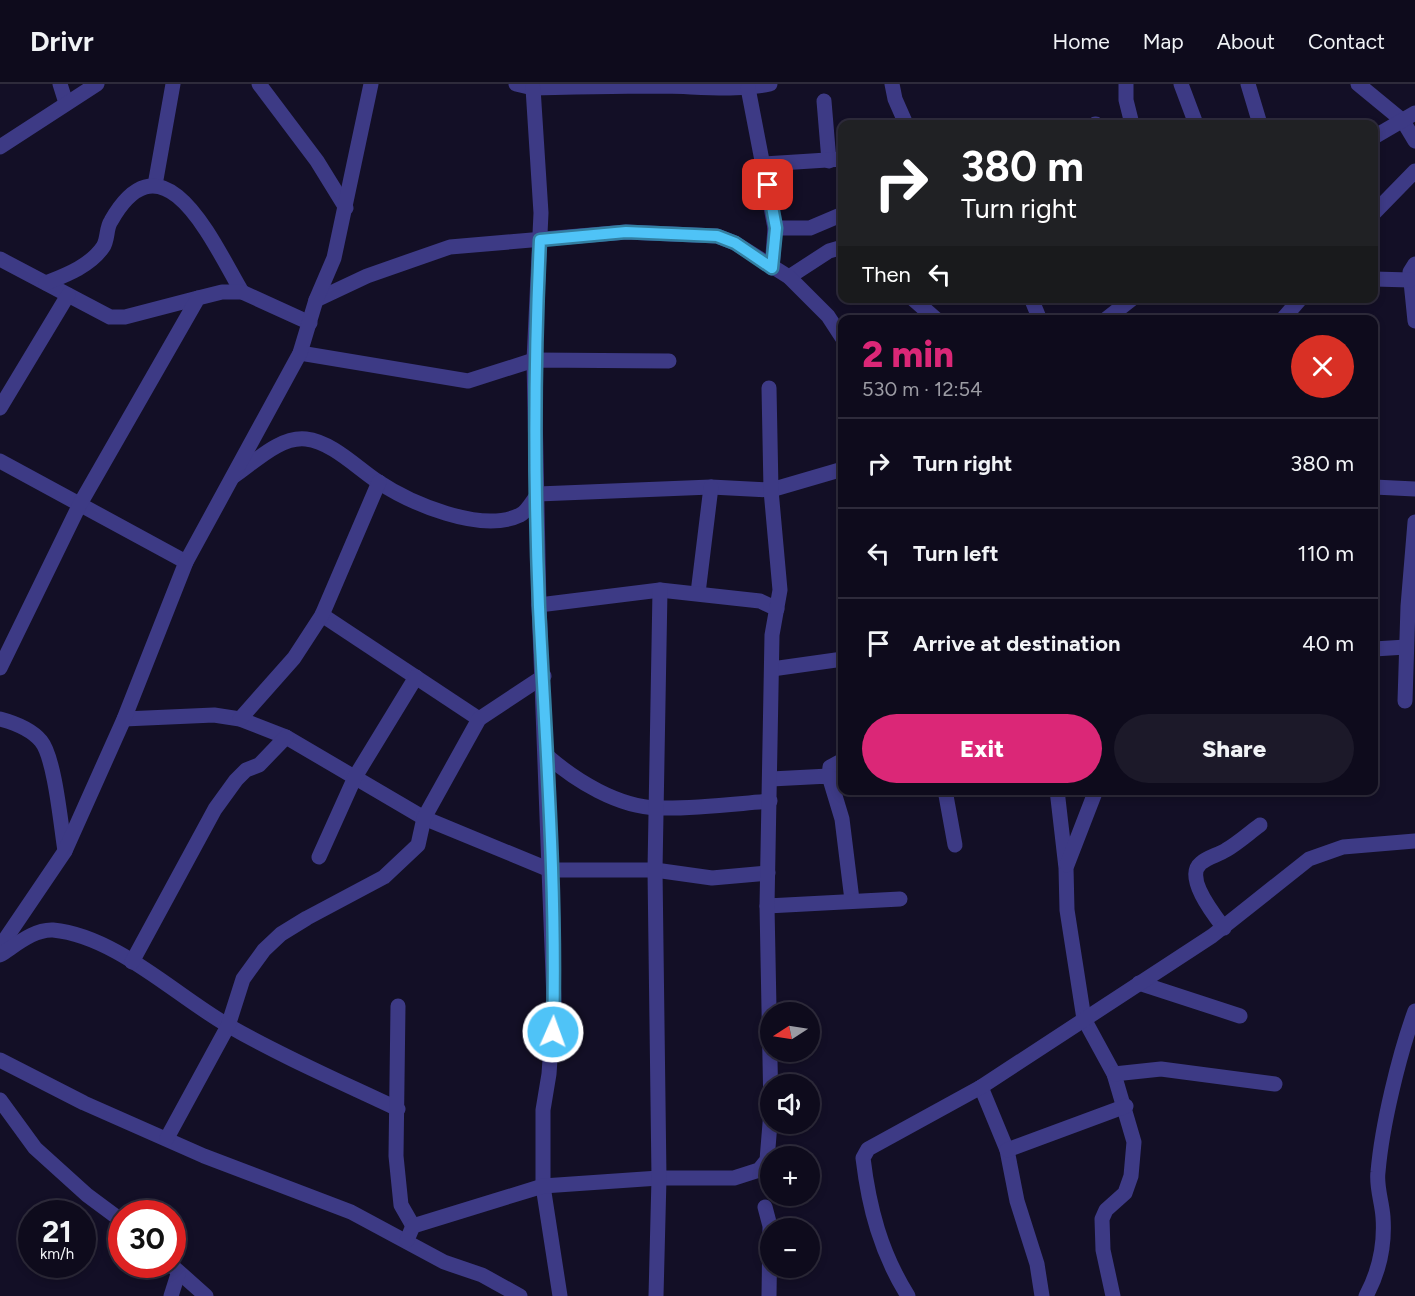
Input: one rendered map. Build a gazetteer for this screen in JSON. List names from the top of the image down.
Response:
{
  "north": "left",
  "page": {
    "header": "Drivr",
    "nav": [
      "Home",
      "Map",
      "About",
      "Contact"
    ],
    "turn": ["380 m", "Turn right"],
    "then": "Then",
    "heading": ["2 min", "530 m · 12:54"],
    "list": [
      {
        "name": "Turn right",
        "value": "380 m"
      },
      {
        "name": "Turn left",
        "value": "110 m"
      },
      {
        "name": "Arrive at destination",
        "value": "40 m"
      }
    ],
    "buttons": ["Exit", "Share"],
    "map_buttons": ["+", "−"],
    "speed": "21 km/h",
    "limit": "30"
  }
}
